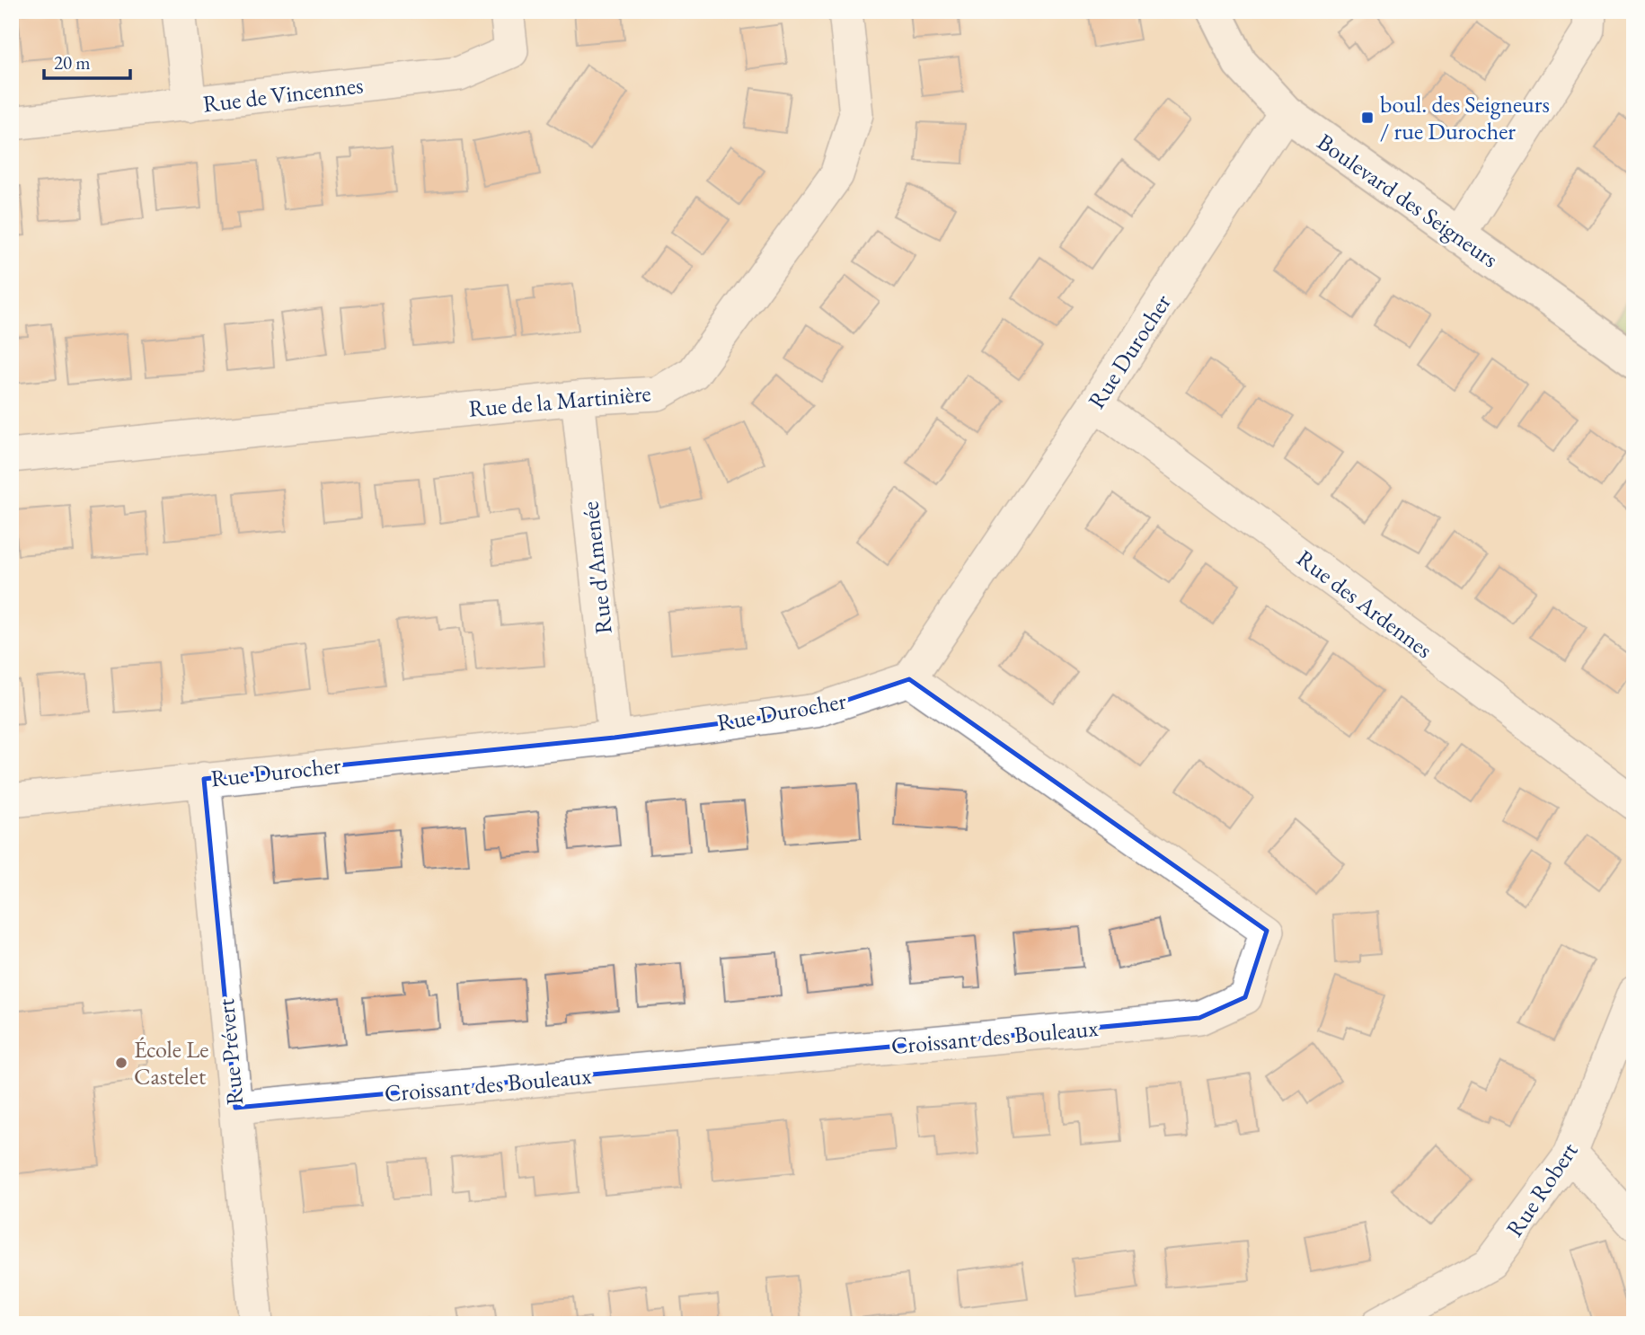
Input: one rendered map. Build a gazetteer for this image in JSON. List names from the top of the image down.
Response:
{
  "streets": {
    "street": [
      "Rue de Vincennes",
      "Boulevard des Seigneurs",
      "Rue Durocher",
      "Rue de la Martinière",
      "Rue d'Amenée",
      "Rue des Ardennes",
      "Croissant des Bouleaux",
      "Rue Prévert",
      "Rue Robert"
    ]
  },
  "crossings": [
    ["Boulevard des Seigneurs", "Rue Durocher"],
    ["Rue Durocher", "Rue d'Amenée"],
    ["Rue Durocher", "Rue des Ardennes"],
    ["Rue Durocher", "Croissant des Bouleaux"],
    ["Rue Durocher", "Rue Prévert"],
    ["Rue de la Martinière", "Rue d'Amenée"],
    ["Croissant des Bouleaux", "Rue Prévert"]
  ],
  "places": {
    "transit": ["boul. des Seigneurs / rue Durocher"],
    "other": ["École Le Castelet"]
  },
  "scale_bar": "20 m"
}
